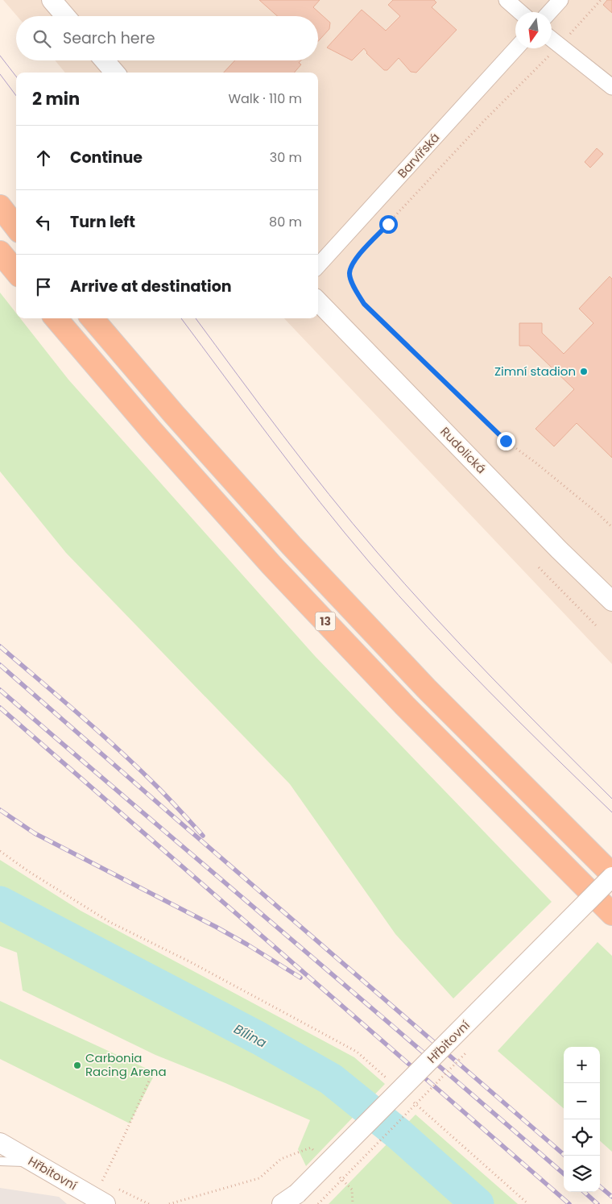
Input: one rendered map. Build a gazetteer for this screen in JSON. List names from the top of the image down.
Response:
{
  "streets": {
    "highway": ["13"],
    "street": ["Barvířská", "Rudolická", "Hřbitovní"]
  },
  "crossings": [
    ["13", "Hřbitovní"]
  ],
  "water": ["Bílina"],
  "places": ["Zimní stadion", "Carbonia Racing Arena"],
  "north": "bottom",
  "page": {
    "search": "Search here",
    "heading": ["2 min", "Walk · 110 m"],
    "list": [
      ["Continue", "30 m"],
      ["Turn left", "80 m"],
      "Arrive at destination"
    ],
    "map_buttons": ["+", "−"]
  }
}
